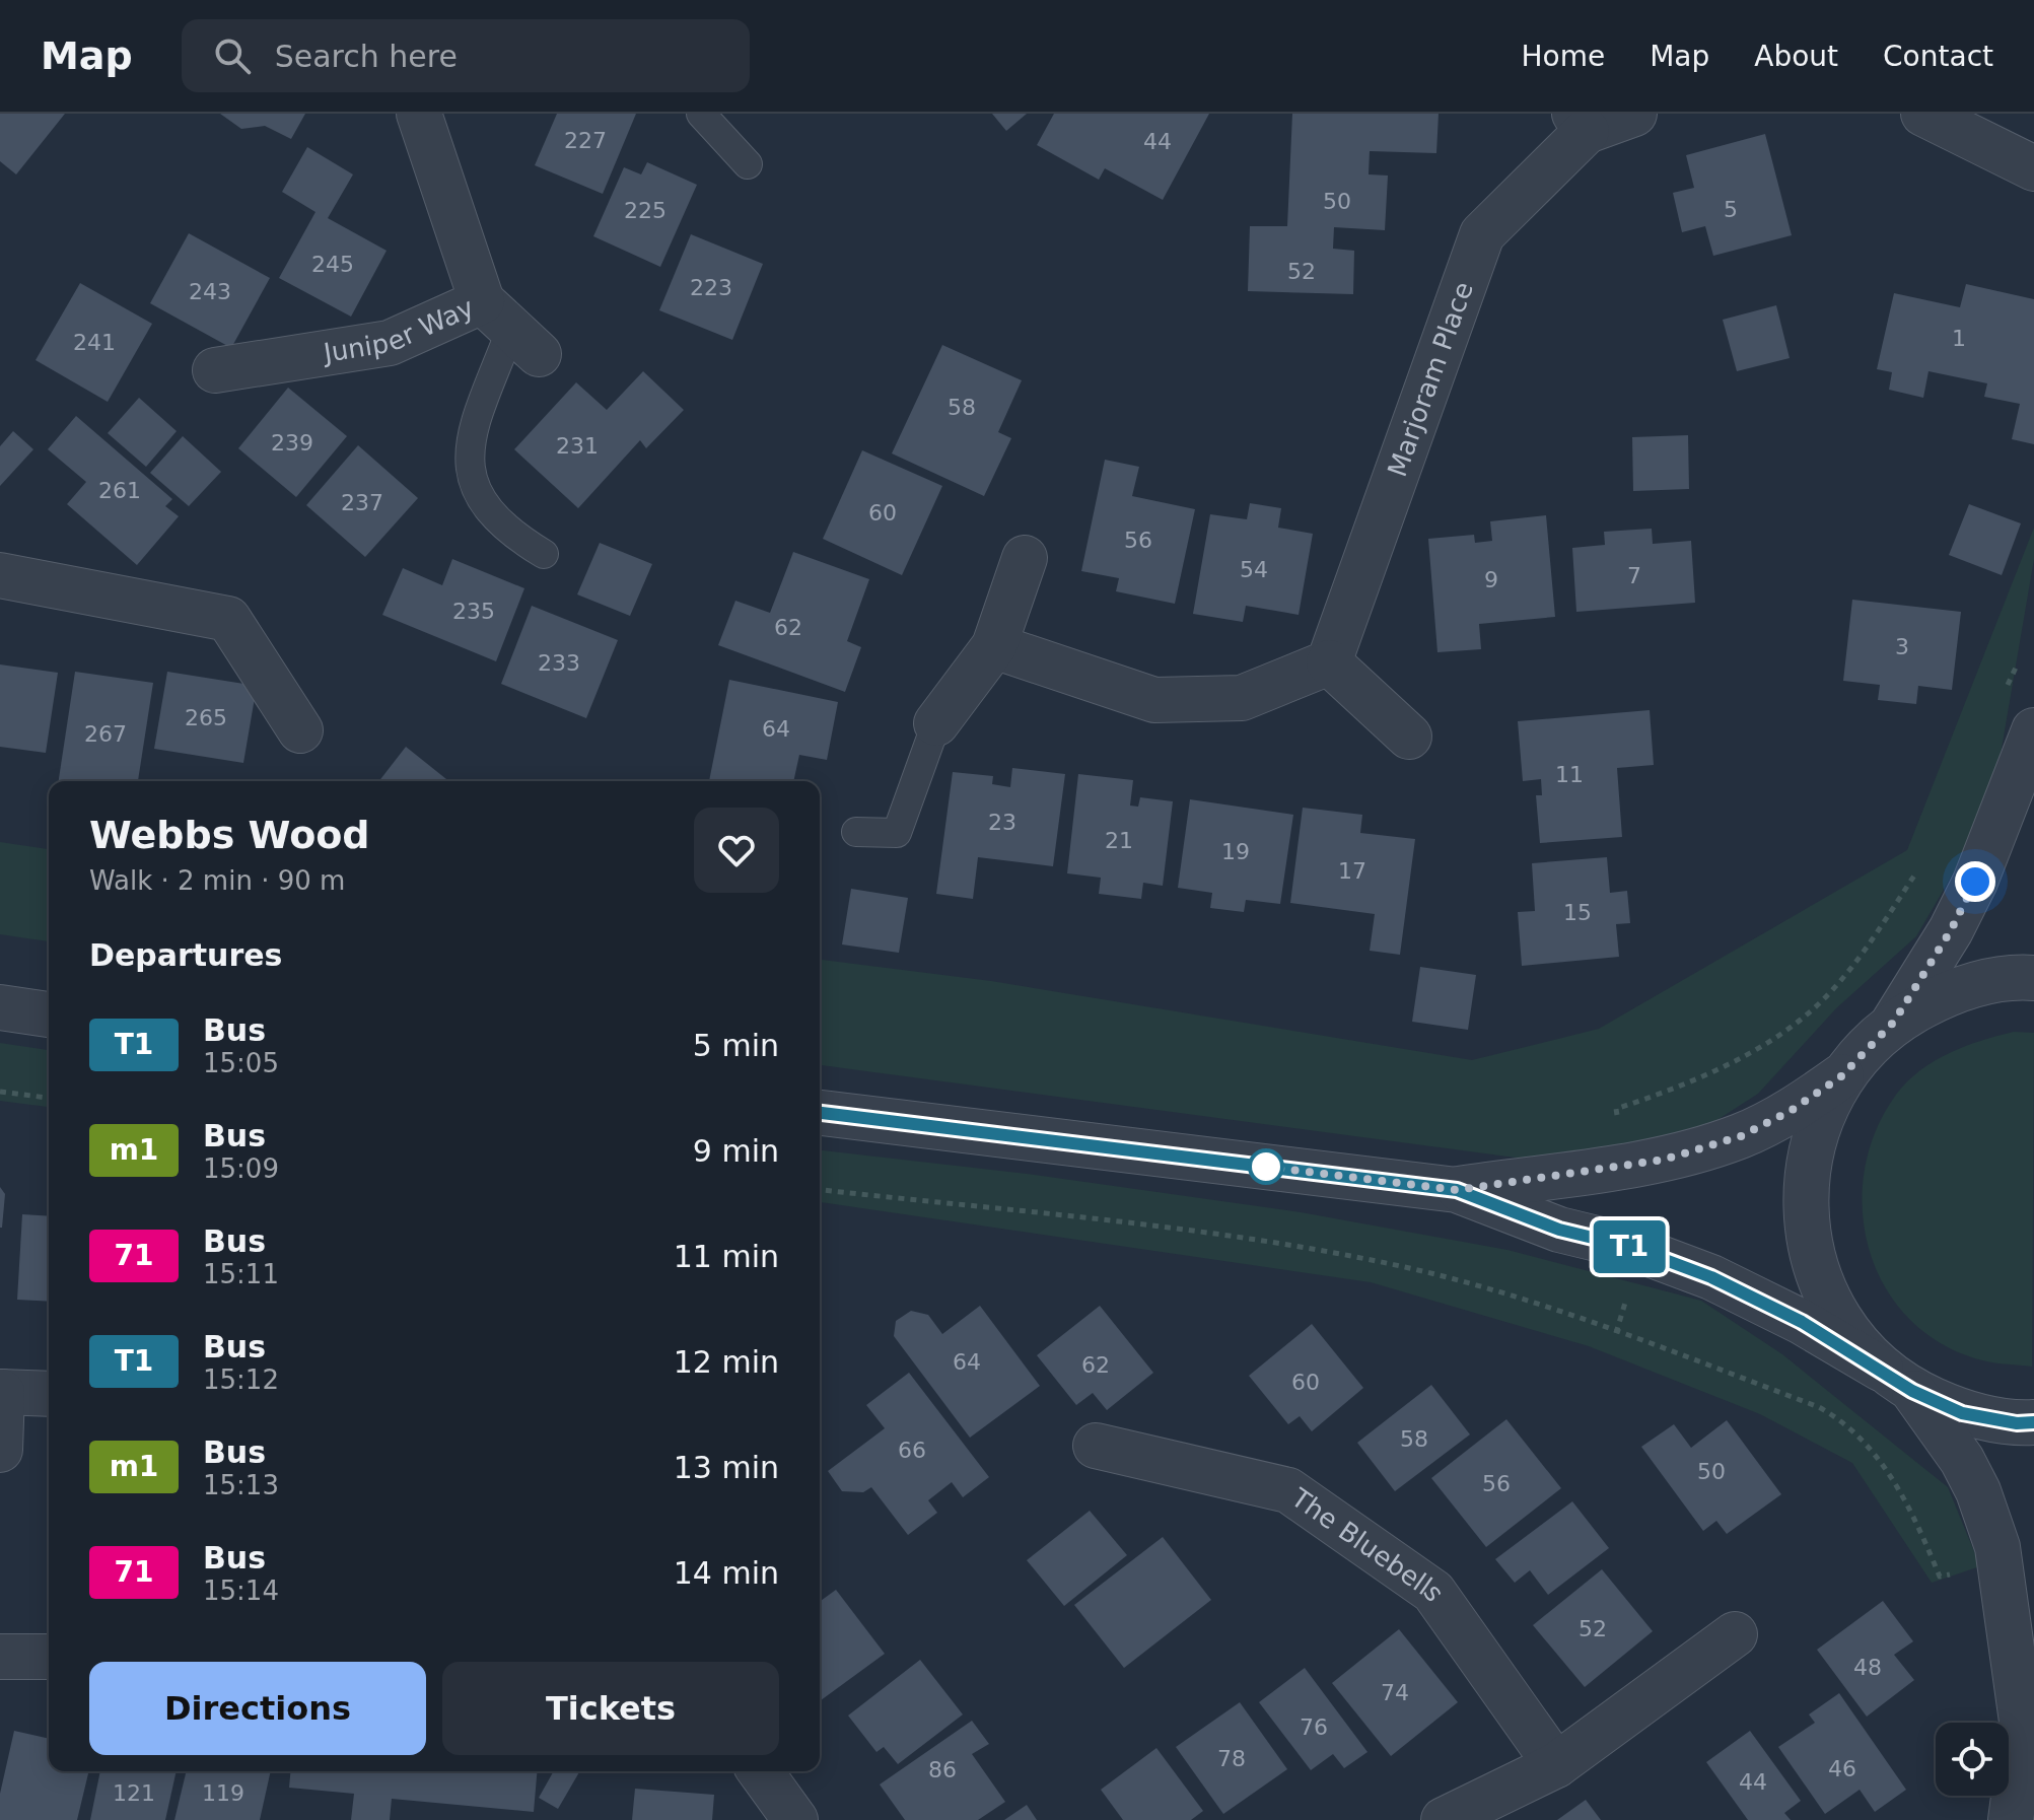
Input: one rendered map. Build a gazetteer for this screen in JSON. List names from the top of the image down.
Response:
{
  "streets": {
    "street": ["Juniper Way", "Marjoram Place", "The Bluebells"]
  },
  "lines": ["bus line T1"],
  "house_numbers": [
    "227",
    "44",
    "50",
    "5",
    "225",
    "245",
    "52",
    "223",
    "243",
    "1",
    "241",
    "58",
    "239",
    "231",
    "261",
    "237",
    "60",
    "56",
    "54",
    "7",
    "9",
    "235",
    "62",
    "3",
    "233",
    "265",
    "64",
    "267",
    "11",
    "23",
    "21",
    "19",
    "17",
    "15",
    "64",
    "62",
    "60",
    "58",
    "66",
    "50",
    "56",
    "52",
    "48",
    "74",
    "76",
    "78",
    "46",
    "86",
    "44",
    "121",
    "119"
  ],
  "page": {
    "header": "Map",
    "search": "Search here",
    "nav": [
      "Home",
      "Map",
      "About",
      "Contact"
    ],
    "on_map": "T1",
    "heading": [
      ["Webbs Wood", "Walk · 2 min · 90 m"],
      "Departures"
    ],
    "list": [
      {
        "mark": "T1",
        "name": "Bus",
        "note": "15:05",
        "value": "5 min"
      },
      {
        "mark": "m1",
        "name": "Bus",
        "note": "15:09",
        "value": "9 min"
      },
      {
        "mark": "71",
        "name": "Bus",
        "note": "15:11",
        "value": "11 min"
      },
      {
        "mark": "T1",
        "name": "Bus",
        "note": "15:12",
        "value": "12 min"
      },
      {
        "mark": "m1",
        "name": "Bus",
        "note": "15:13",
        "value": "13 min"
      },
      {
        "mark": "71",
        "name": "Bus",
        "note": "15:14",
        "value": "14 min"
      }
    ],
    "buttons": ["Directions", "Tickets"]
  }
}
